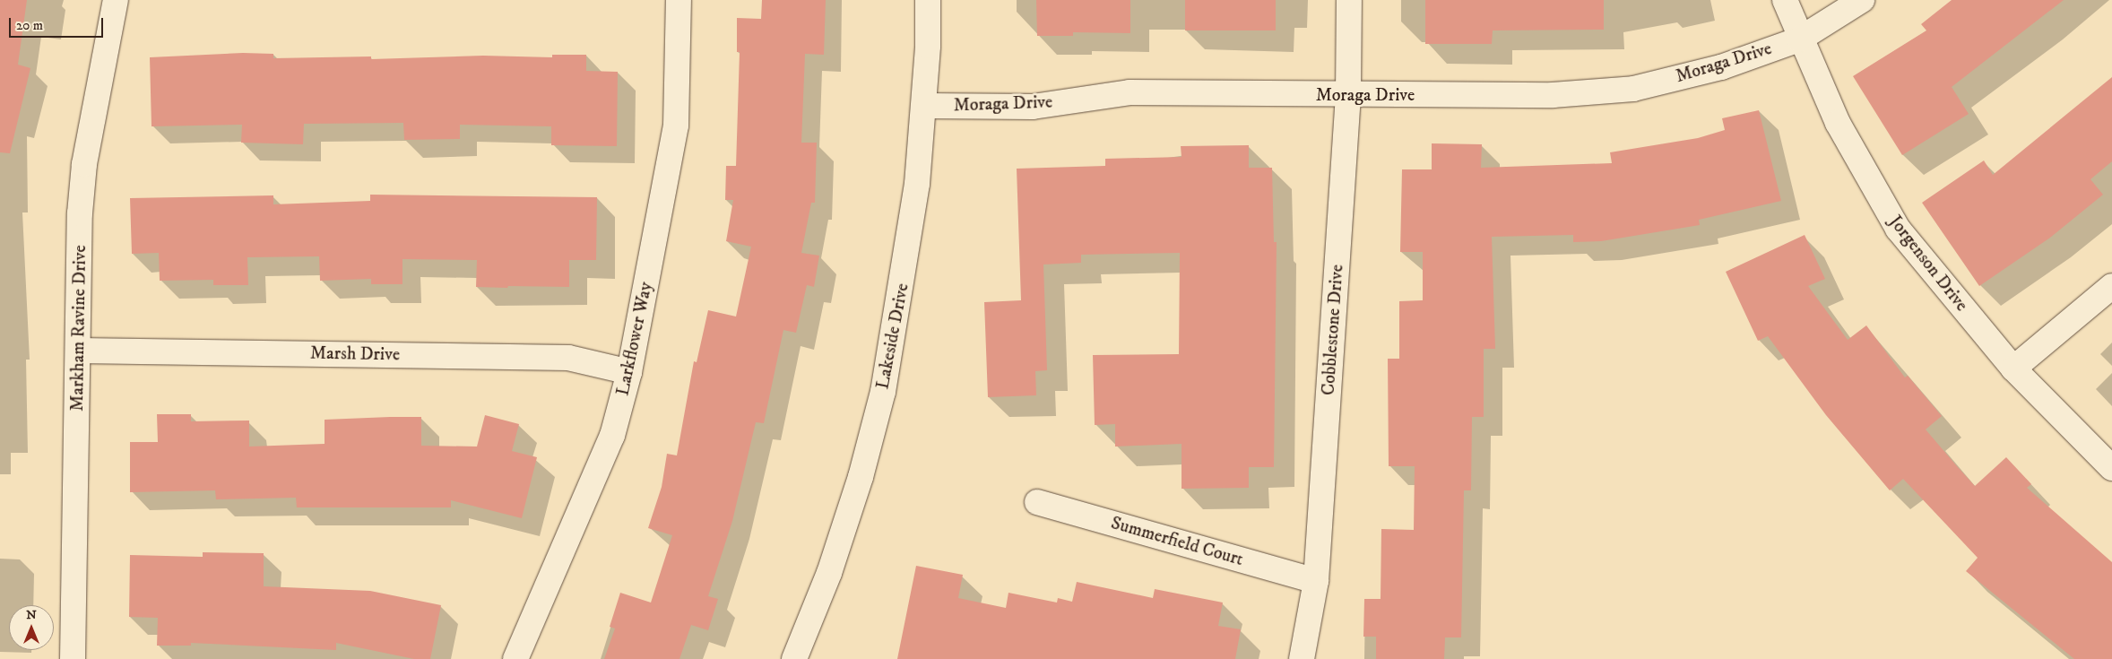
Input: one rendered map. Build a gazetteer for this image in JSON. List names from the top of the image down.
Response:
{
  "streets": {
    "street": [
      "Moraga Drive",
      "Jorgenson Drive",
      "Markham Ravine Drive",
      "Cobblestone Drive",
      "Lakeside Drive",
      "Larkflower Way",
      "Marsh Drive",
      "Summerfield Court"
    ]
  },
  "crossings": [
    ["Moraga Drive", "Jorgenson Drive"],
    ["Moraga Drive", "Cobblestone Drive"],
    ["Moraga Drive", "Lakeside Drive"],
    ["Markham Ravine Drive", "Marsh Drive"],
    ["Cobblestone Drive", "Summerfield Court"],
    ["Larkflower Way", "Marsh Drive"]
  ],
  "scale_bar": "20 m",
  "north": "top"
}
